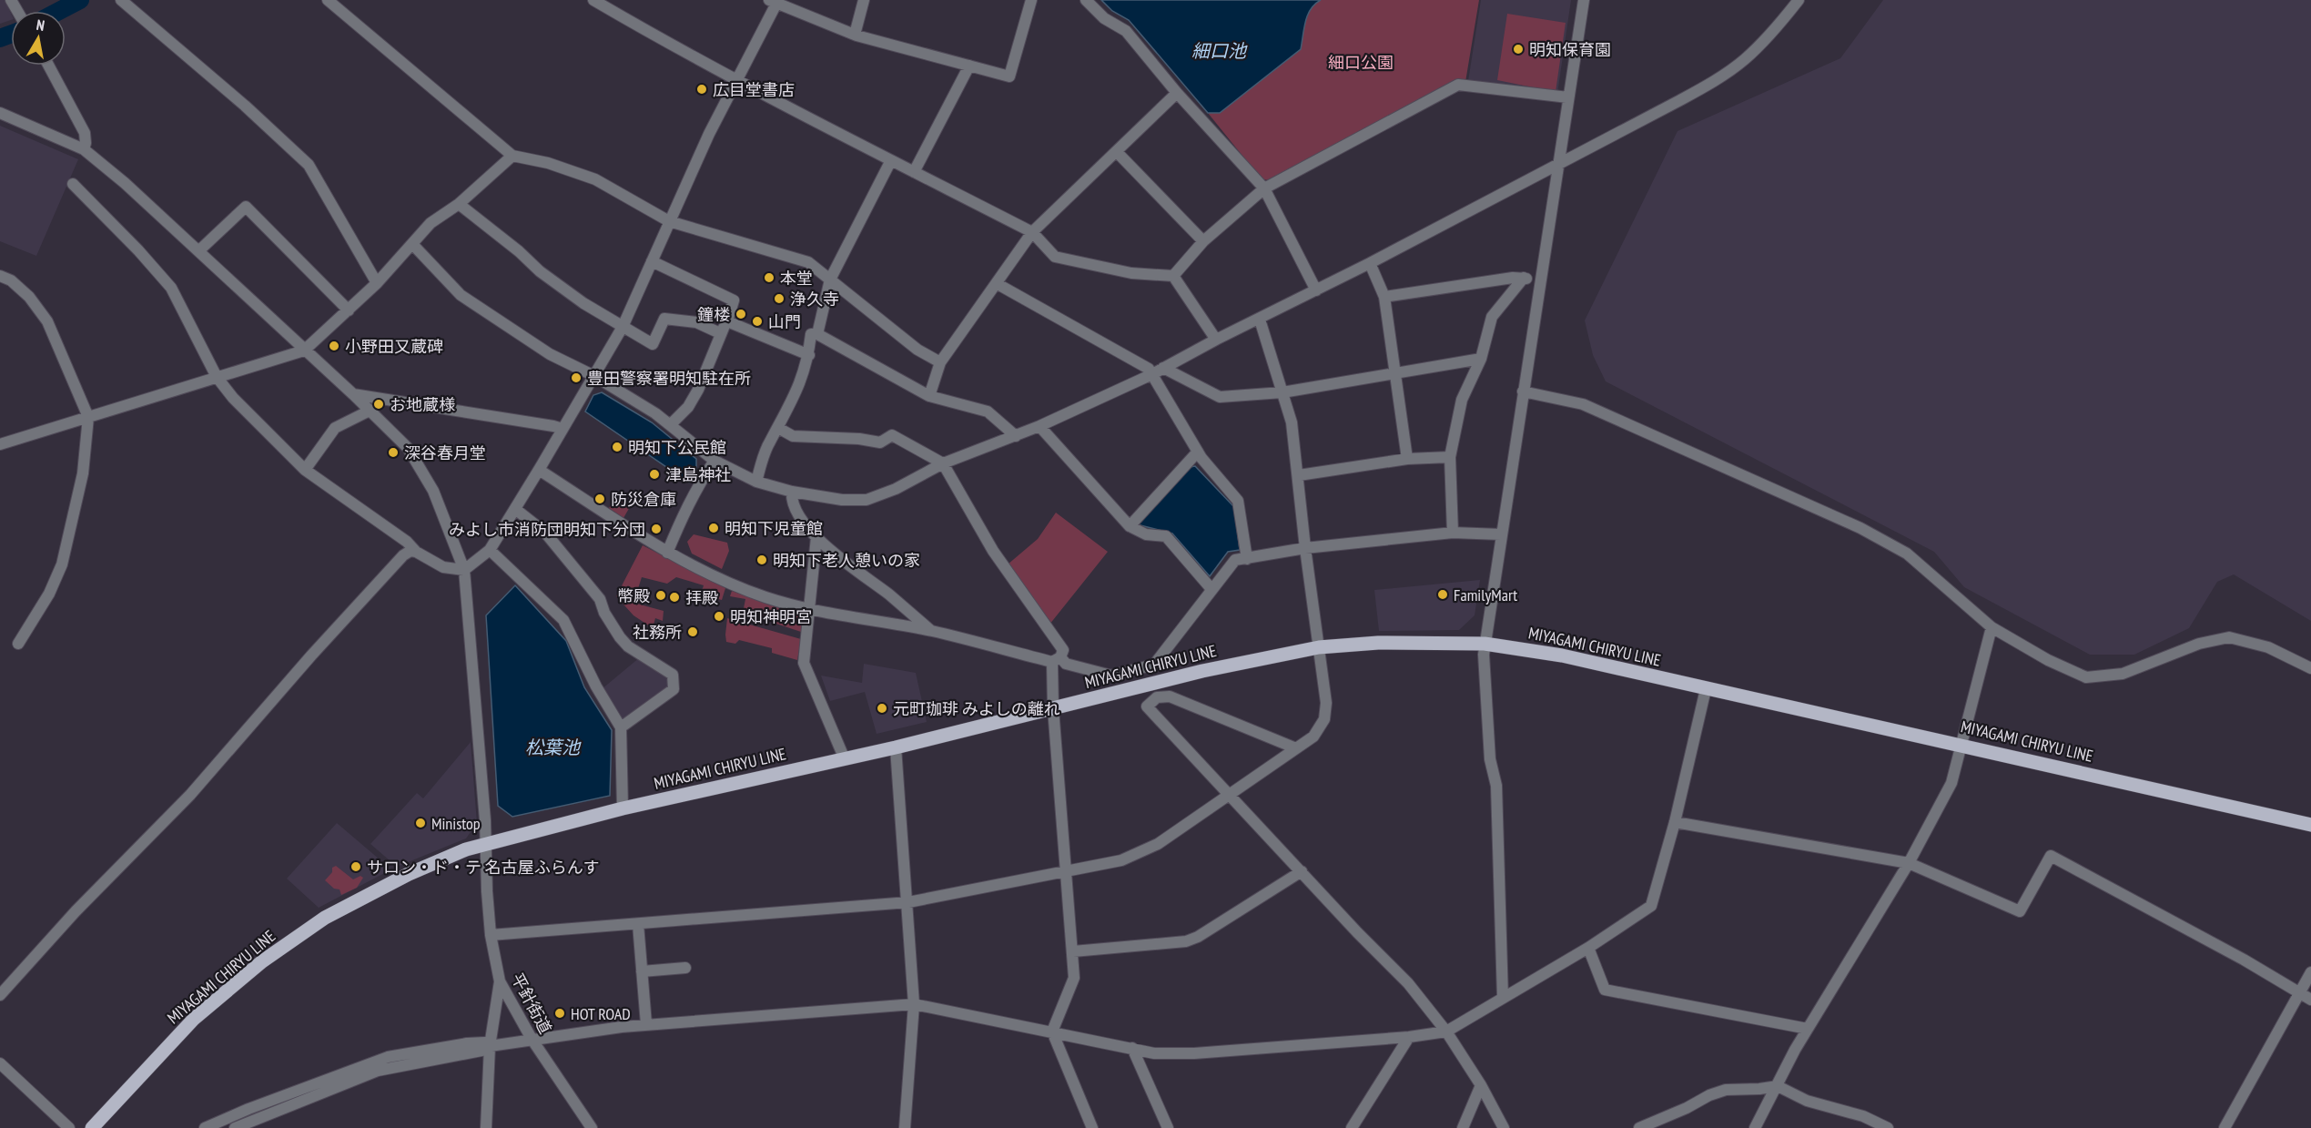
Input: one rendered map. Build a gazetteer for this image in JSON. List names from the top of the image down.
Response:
{
  "streets": {
    "main road": ["MIYAGAMI CHIRYU LINE"],
    "street": ["平針街道"]
  },
  "crossings": [
    ["MIYAGAMI CHIRYU LINE", "平針街道"]
  ],
  "water": ["細口池", "松葉池"],
  "parks": ["細口公園"],
  "places": [
    "明知保育園",
    "広目堂書店",
    "本堂",
    "浄久寺",
    "鐘楼",
    "山門",
    "小野田又蔵碑",
    "豊田警察署明知駐在所",
    "お地蔵様",
    "明知下公民館",
    "深谷春月堂",
    "津島神社",
    "防災倉庫",
    "明知下児童館",
    "みよし市消防団明知下分団",
    "明知下老人憩いの家",
    "FamilyMart",
    "幣殿",
    "拝殿",
    "明知神明宮",
    "社務所",
    "元町珈琲 みよしの離れ",
    "Ministop",
    "サロン・ド・テ 名古屋ふらんす",
    "HOT ROAD"
  ],
  "north": "top"
}
